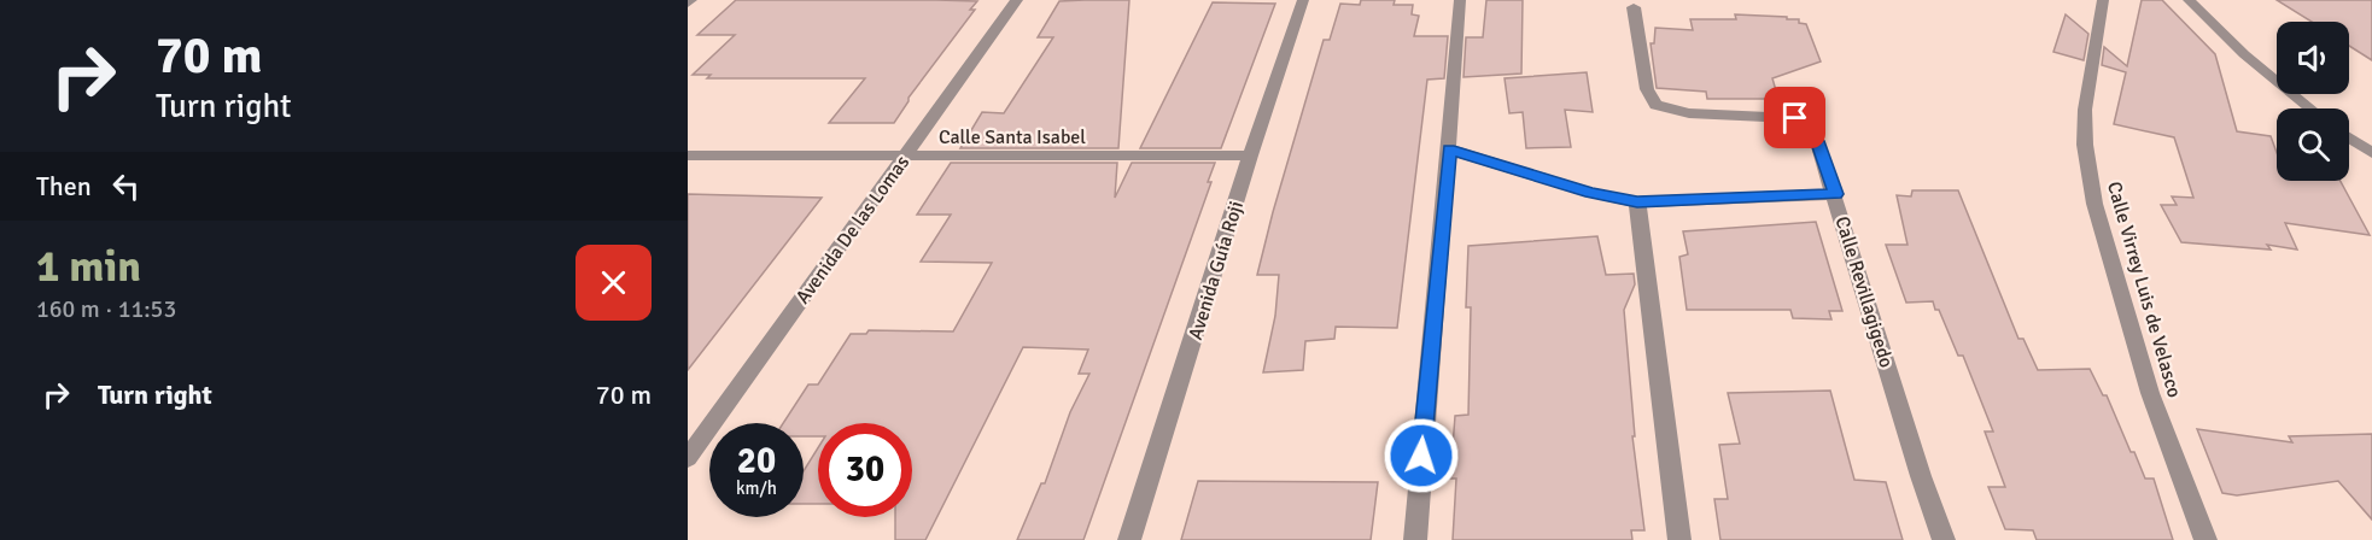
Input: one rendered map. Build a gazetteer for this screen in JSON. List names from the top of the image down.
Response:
{
  "streets": {
    "street": [
      "Calle Santa Isabel",
      "Avenida De las Lomas",
      "Avenida Guía Roji",
      "Calle Virrey Luis de Velasco",
      "Calle Revillagigedo"
    ]
  },
  "crossings": [
    ["Calle Santa Isabel", "Avenida De las Lomas"],
    ["Calle Santa Isabel", "Avenida Guía Roji"]
  ],
  "page": {
    "turn": ["70 m", "Turn right"],
    "then": "Then",
    "heading": ["1 min", "160 m · 11:53"],
    "list": [
      {
        "name": "Turn right",
        "value": "70 m"
      }
    ],
    "speed": "20 km/h",
    "limit": "30"
  }
}
